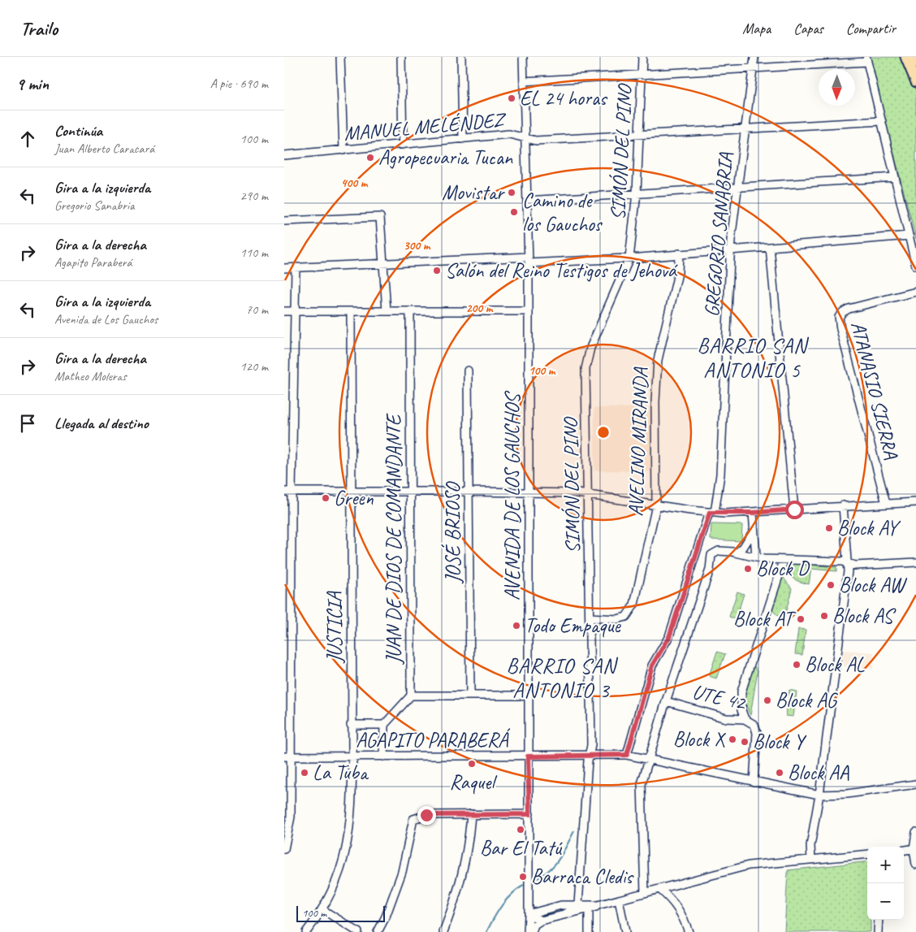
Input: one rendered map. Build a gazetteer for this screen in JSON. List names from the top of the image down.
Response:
{
  "streets": {
    "street": [
      "MANUEL MELÉNDEZ",
      "SIMÓN DEL PINO",
      "GREGORIO SANABRIA",
      "ATANASIO SIERRA",
      "AVELINO MIRANDA",
      "AVENIDA DE LOS GAUCHOS",
      "JOSÉ BRIOSO",
      "JUAN DE DIOS DE COMANDANTE",
      "JUSTICIA",
      "UTE 42",
      "AGAPITO PARABERÁ"
    ]
  },
  "crossings": [
    ["MANUEL MELÉNDEZ", "SIMÓN DEL PINO"],
    ["MANUEL MELÉNDEZ", "GREGORIO SANABRIA"],
    ["MANUEL MELÉNDEZ", "AVENIDA DE LOS GAUCHOS"],
    ["SIMÓN DEL PINO", "AVELINO MIRANDA"],
    ["SIMÓN DEL PINO", "AGAPITO PARABERÁ"],
    ["GREGORIO SANABRIA", "AGAPITO PARABERÁ"],
    ["AVENIDA DE LOS GAUCHOS", "AGAPITO PARABERÁ"],
    ["JUSTICIA", "AGAPITO PARABERÁ"],
    ["UTE 42", "AGAPITO PARABERÁ"]
  ],
  "districts": ["BARRIO SAN ANTONIO 5", "BARRIO SAN ANTONIO 3"],
  "places": [
    "EL 24 horas",
    "Agropecuaria Tucan",
    "Movistar",
    "Camino de los Gauchos",
    "Salón del Reino Testigos de Jehová",
    "Green",
    "Block AY",
    "Block D",
    "Block AW",
    "Block AS",
    "Block AT",
    "Todo Empaque",
    "Block AL",
    "Block AG",
    "Block X",
    "Block Y",
    "Raquel",
    "La Tuba",
    "Block AA",
    "Bar El Tatú",
    "Barraca Cledis"
  ],
  "scale_bar": "100 m",
  "north": "bottom",
  "page": {
    "header": "Trailo",
    "nav": ["Mapa", "Capas", "Compartir"],
    "heading": ["9 min", "A pie · 690 m"],
    "list": [
      ["Continúa", "Juan Alberto Caracará", "100 m"],
      ["Gira a la izquierda", "Gregorio Sanabria", "290 m"],
      ["Gira a la derecha", "Agapito Paraberá", "110 m"],
      ["Gira a la izquierda", "Avenida de Los Gauchos", "70 m"],
      ["Gira a la derecha", "Matheo Moleras", "120 m"],
      "Llegada al destino"
    ],
    "map_buttons": ["+", "−"],
    "scale": "100 m"
  },
  "rings": [
    "400 m",
    "300 m",
    "200 m",
    "100 m"
  ]
}
